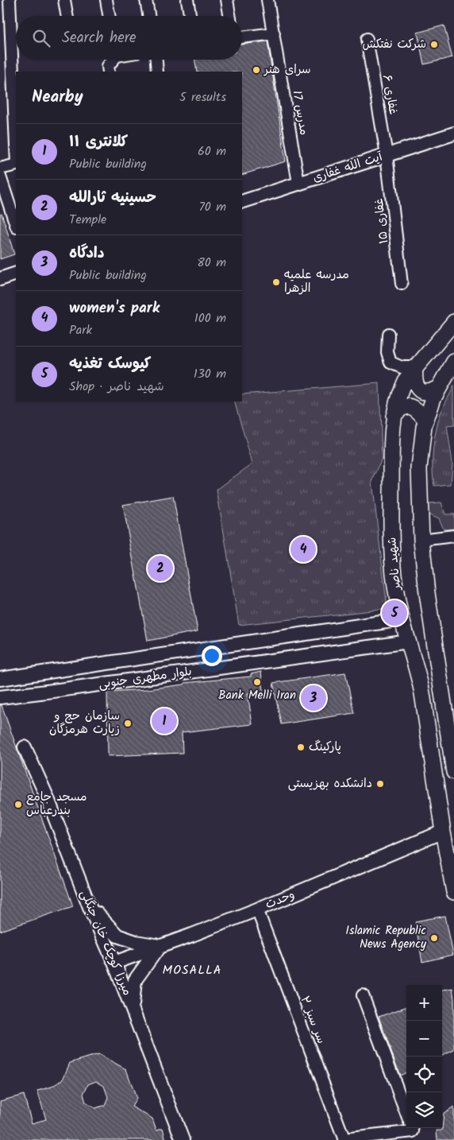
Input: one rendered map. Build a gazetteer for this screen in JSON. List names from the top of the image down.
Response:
{
  "streets": {
    "main road": ["شهید ناصر"],
    "street": [
      "غفاری ۶",
      "مدرس 17",
      "آیت الله غفاری",
      "غفاری ۱۵",
      "بلوار مطهری جنوبی",
      "وحدت",
      "میرزا کوچک خان جنگلی",
      "سر سبز ۲"
    ]
  },
  "crossings": [
    ["غفاری ۶", "آیت الله غفاری"],
    ["غفاری ۶", "غفاری ۱۵"],
    ["مدرس 17", "آیت الله غفاری"],
    ["آیت الله غفاری", "غفاری ۱۵"],
    ["شهید ناصر", "بلوار مطهری جنوبی"],
    ["شهید ناصر", "وحدت"],
    ["وحدت", "میرزا کوچک خان جنگلی"],
    ["وحدت", "سر سبز ۲"]
  ],
  "districts": ["MOSALLA"],
  "places": [
    "شرکت نفتکش",
    "سرای هنر",
    "مدرسه علمیه الزهرا",
    "Bank Melli Iran",
    "سازمان حج و زیارت هرمزگان",
    "پارکینگ",
    "دانشکده بهزیستی",
    "مسجد جامع بندرعباس",
    "Islamic Republic News Agency"
  ],
  "page": {
    "search": "Search here",
    "heading": ["Nearby", "5 results"],
    "list": [
      {
        "mark": "1",
        "name": "کلانتری ۱۱",
        "note": "Public building",
        "value": "60 m"
      },
      {
        "mark": "2",
        "name": "حسینیه ثارالله",
        "note": "Temple",
        "value": "70 m"
      },
      {
        "mark": "3",
        "name": "دادگاه",
        "note": "Public building",
        "value": "80 m"
      },
      {
        "mark": "4",
        "name": "women's park",
        "note": "Park",
        "value": "100 m"
      },
      {
        "mark": "5",
        "name": "کیوسک تغذیه",
        "note": "Shop · شهید ناصر",
        "value": "130 m"
      }
    ],
    "pins": [
      "4",
      "2",
      "5",
      "3",
      "1"
    ],
    "map_buttons": ["+", "−"]
  }
}
